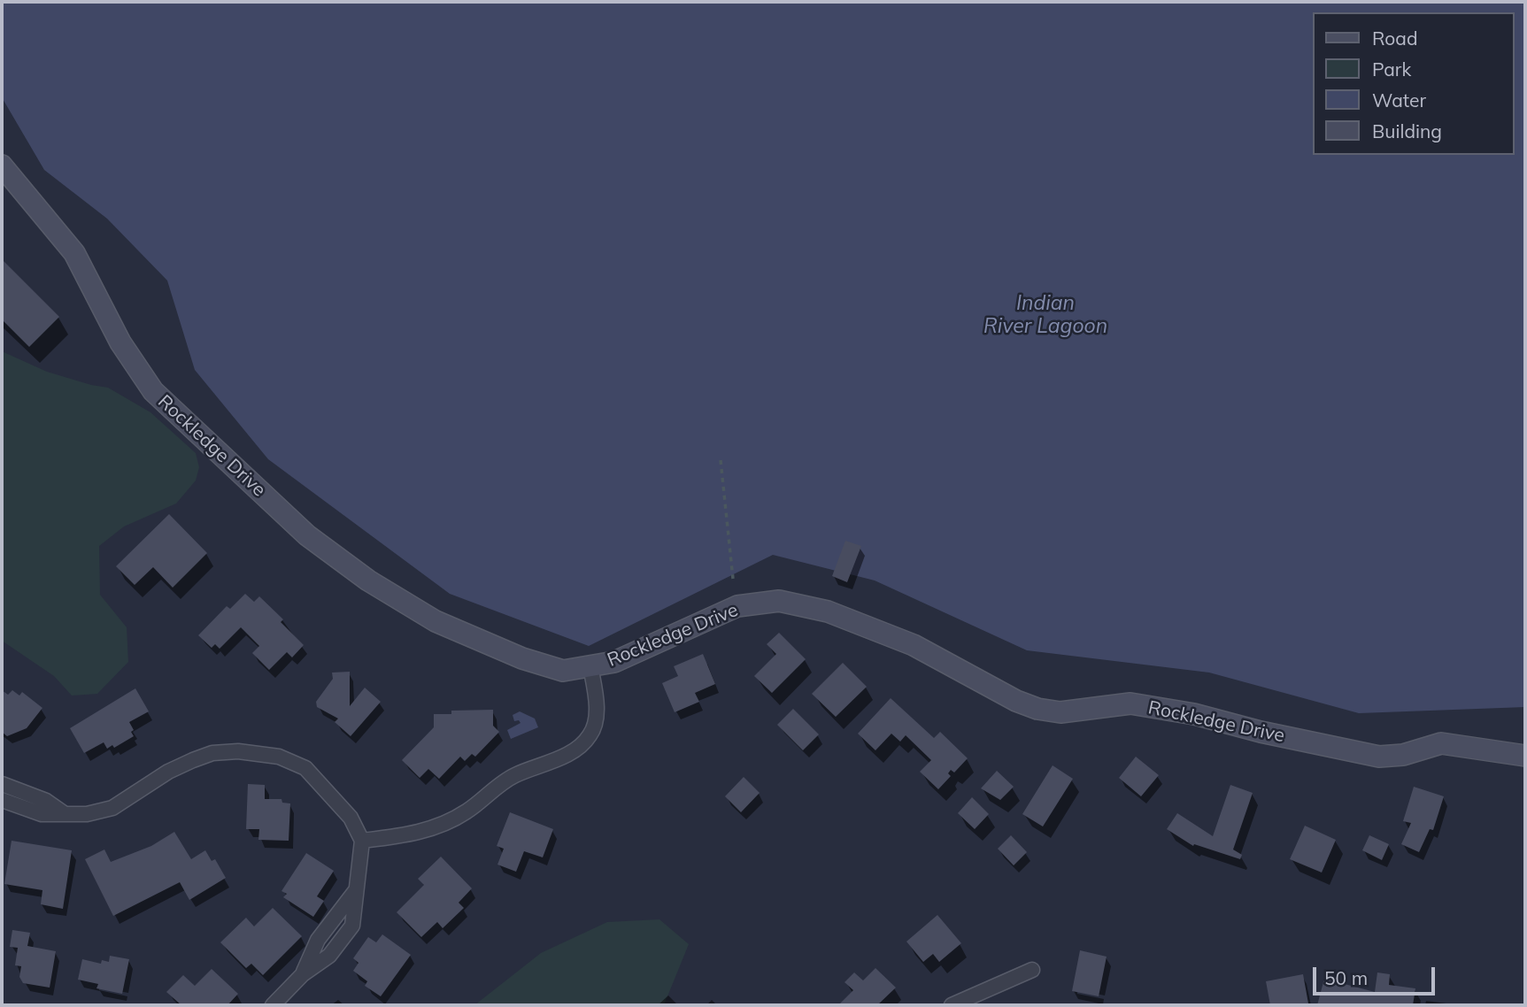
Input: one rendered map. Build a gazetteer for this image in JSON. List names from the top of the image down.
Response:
{
  "streets": {
    "street": ["Rockledge Drive"]
  },
  "water": ["Indian River Lagoon"],
  "legend": [
    "Road",
    "Park",
    "Water",
    "Building"
  ],
  "scale_bar": "50 m"
}
